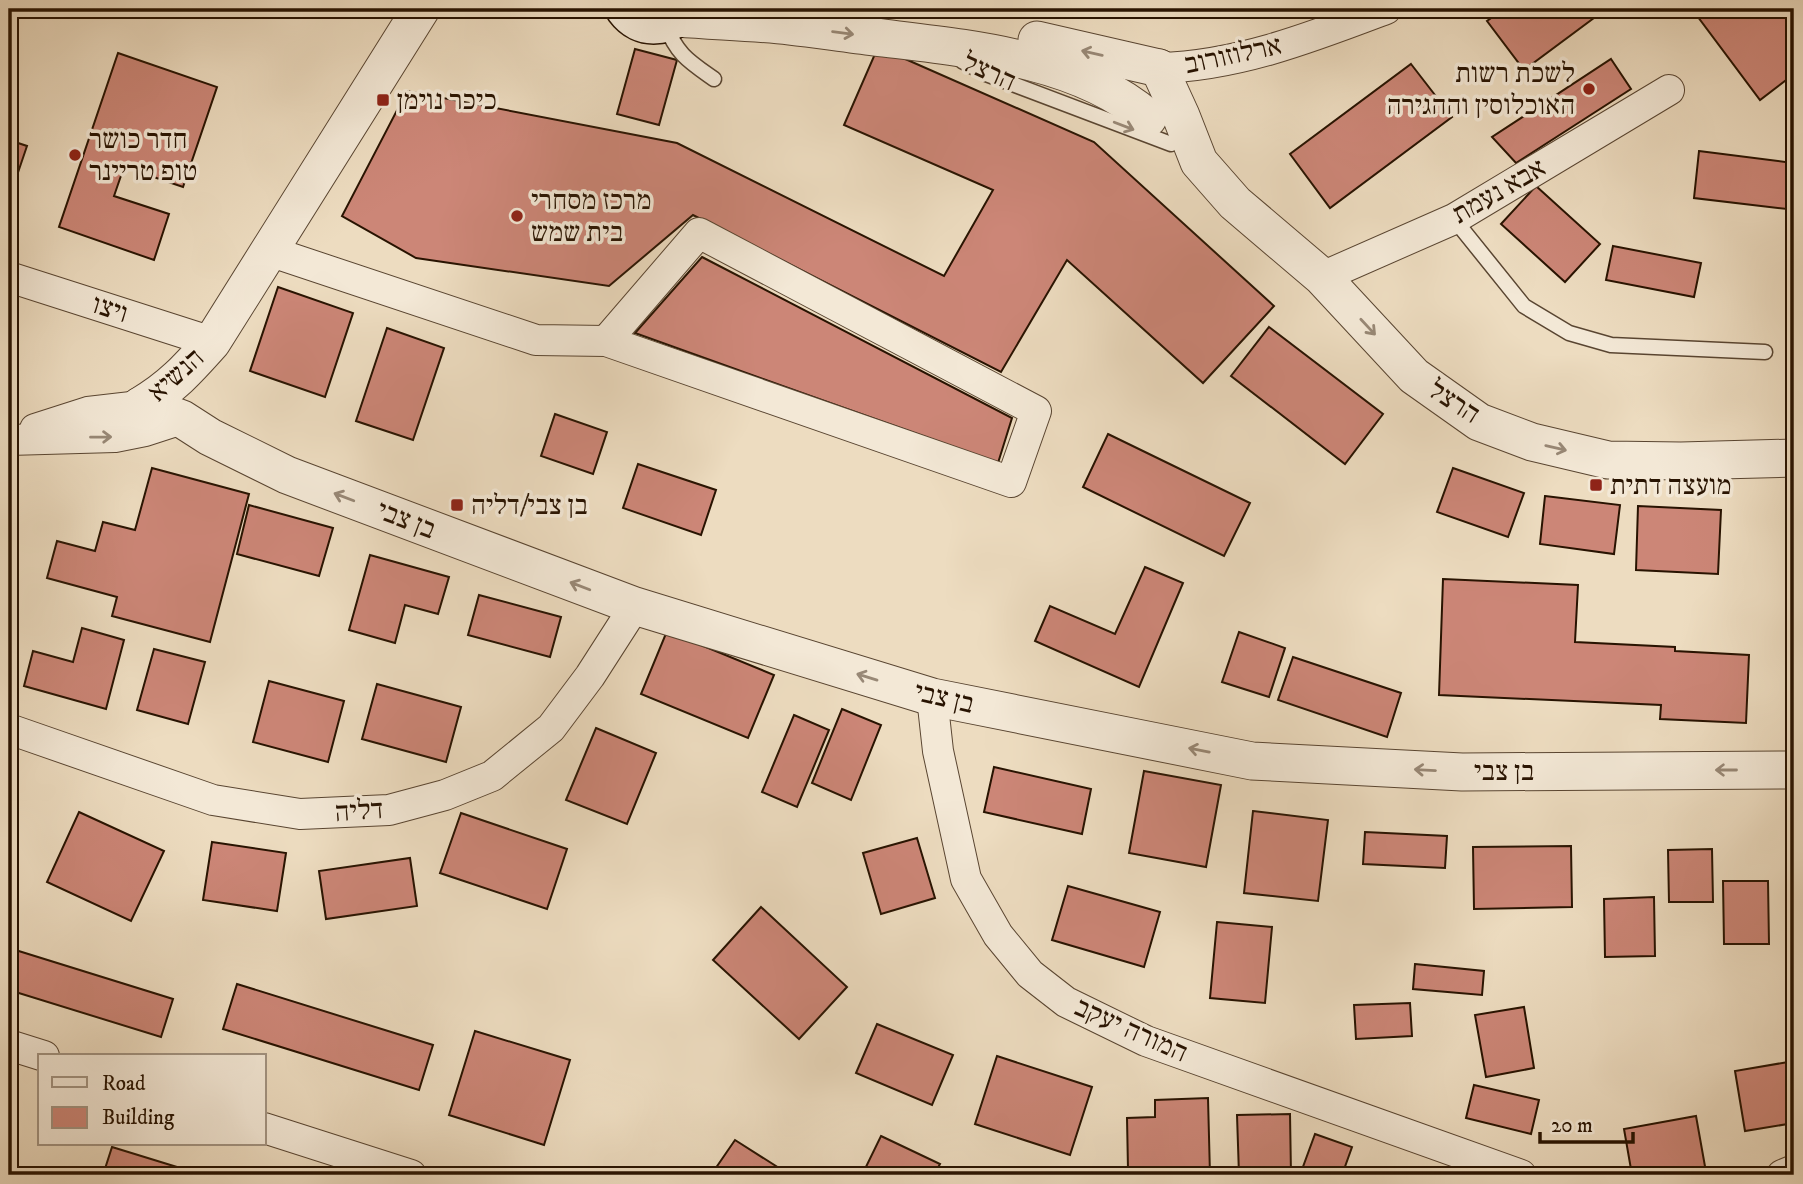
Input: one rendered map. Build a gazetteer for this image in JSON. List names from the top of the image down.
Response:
{
  "streets": {
    "street": [
      "ארלוזורוב",
      "הרצל",
      "אבא נעמת",
      "ויצו",
      "הנשיא",
      "בן צבי",
      "דליה",
      "המורה יעקב"
    ]
  },
  "crossings": [
    ["ארלוזורוב", "הרצל"],
    ["הרצל", "אבא נעמת"],
    ["ויצו", "הנשיא"],
    ["הנשיא", "בן צבי"],
    ["בן צבי", "דליה"],
    ["בן צבי", "המורה יעקב"]
  ],
  "one_way": ["בן צבי"],
  "places": {
    "other": ["לשכת רשות האוכלוסין וההגירה", "חדר כושר טופ טריינר", "מרכז מסחרי בית שמש"],
    "transit": ["כיכר נוימן", "מועצה דתית", "בן צבי/דליה"]
  },
  "legend": ["Road", "Building"],
  "scale_bar": "20 m"
}
